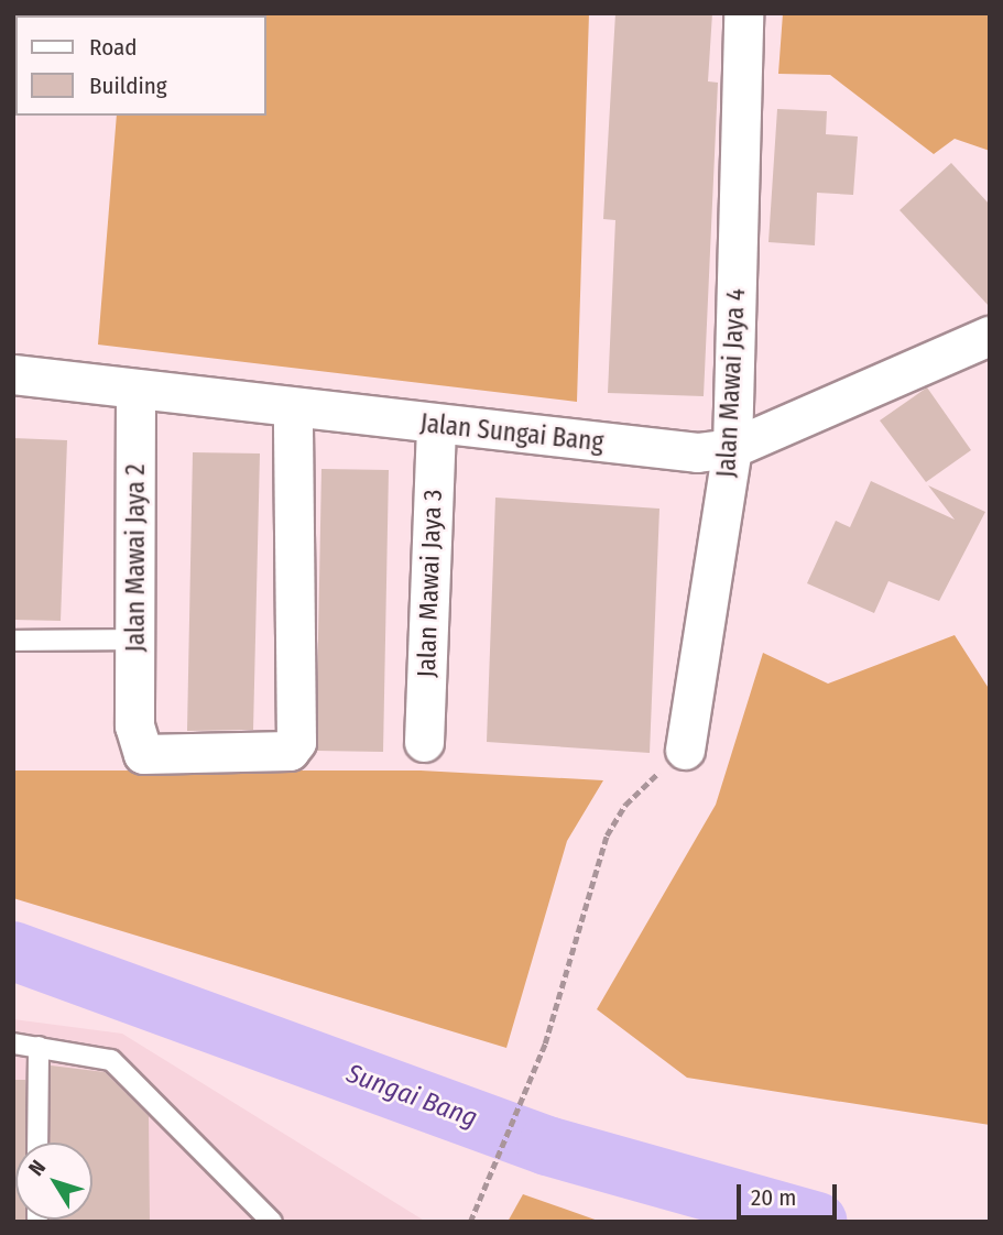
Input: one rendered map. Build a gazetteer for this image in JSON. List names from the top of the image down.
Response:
{
  "streets": {
    "street": [
      "Jalan Mawai Jaya 4",
      "Jalan Sungai Bang",
      "Jalan Mawai Jaya 2",
      "Jalan Mawai Jaya 3"
    ]
  },
  "crossings": [
    ["Jalan Mawai Jaya 4", "Jalan Sungai Bang"],
    ["Jalan Sungai Bang", "Jalan Mawai Jaya 2"],
    ["Jalan Sungai Bang", "Jalan Mawai Jaya 3"]
  ],
  "water": ["Sungai Bang"],
  "legend": ["Road", "Building"],
  "scale_bar": "20 m",
  "north": "top left"
}
